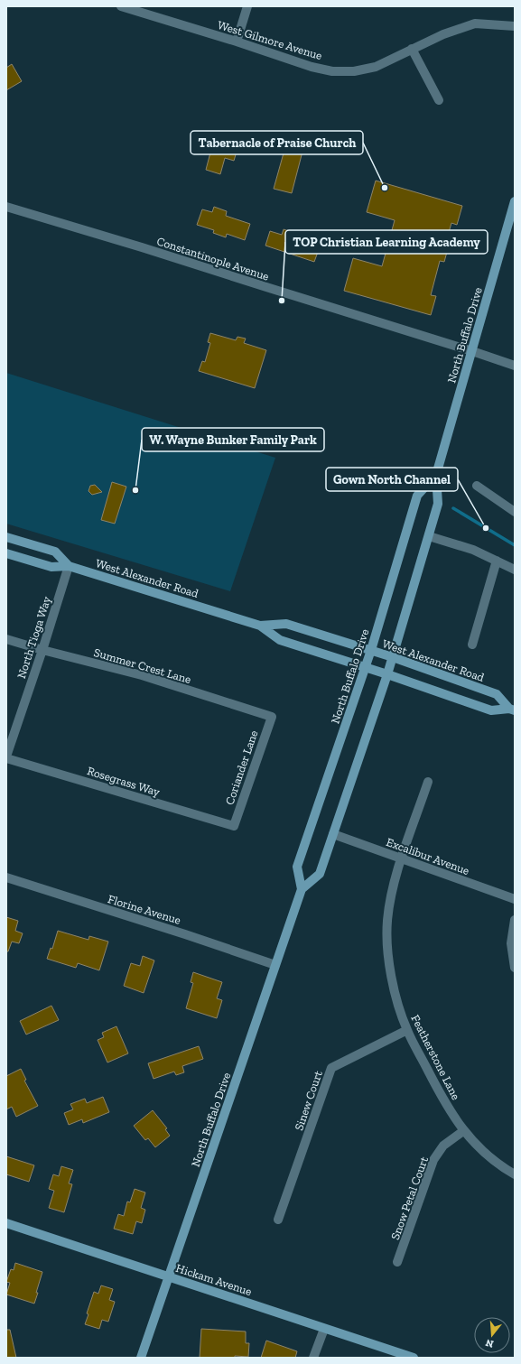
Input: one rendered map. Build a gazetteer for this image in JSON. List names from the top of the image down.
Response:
{
  "streets": {
    "main road": ["North Buffalo Drive", "West Alexander Road", "Hickam Avenue"],
    "street": [
      "West Gilmore Avenue",
      "Constantinople Avenue",
      "North Tioga Way",
      "Summer Crest Lane",
      "Coriander Lane",
      "Rosegrass Way",
      "Excalibur Avenue",
      "Florine Avenue",
      "Featherstone Lane",
      "Sinew Court",
      "Snow Petal Court"
    ]
  },
  "crossings": [
    ["Constantinople Avenue", "North Buffalo Drive"],
    ["North Buffalo Drive", "West Alexander Road"],
    ["North Buffalo Drive", "Excalibur Avenue"],
    ["North Buffalo Drive", "Florine Avenue"],
    ["North Buffalo Drive", "Hickam Avenue"],
    ["West Alexander Road", "North Tioga Way"],
    ["North Tioga Way", "Summer Crest Lane"],
    ["North Tioga Way", "Rosegrass Way"],
    ["Summer Crest Lane", "Coriander Lane"],
    ["Coriander Lane", "Rosegrass Way"],
    ["Excalibur Avenue", "Featherstone Lane"],
    ["Featherstone Lane", "Sinew Court"],
    ["Featherstone Lane", "Snow Petal Court"]
  ],
  "places": [
    "Tabernacle of Praise Church",
    "TOP Christian Learning Academy",
    "W. Wayne Bunker Family Park",
    "Gown North Channel"
  ],
  "north": "bottom"
}
